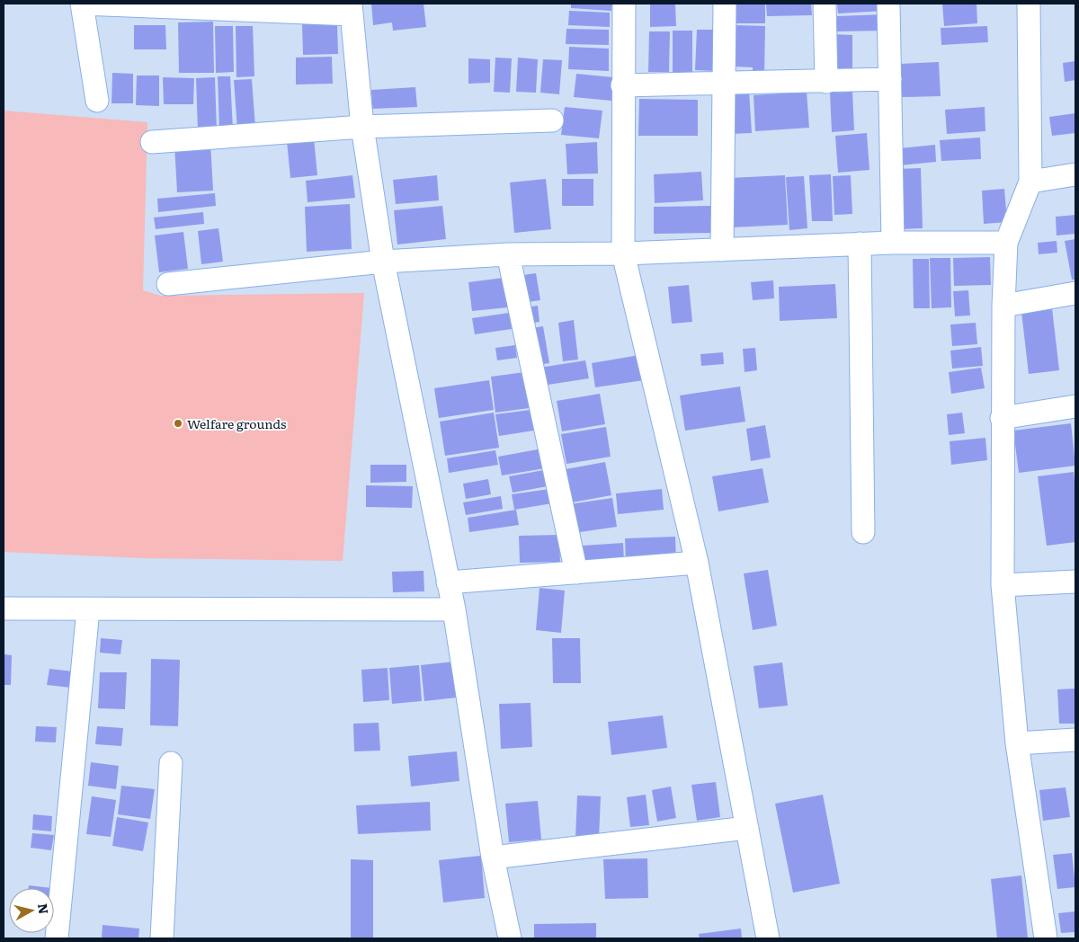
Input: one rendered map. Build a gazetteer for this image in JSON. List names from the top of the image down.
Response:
{
  "places": ["Welfare grounds"],
  "north": "right"
}
